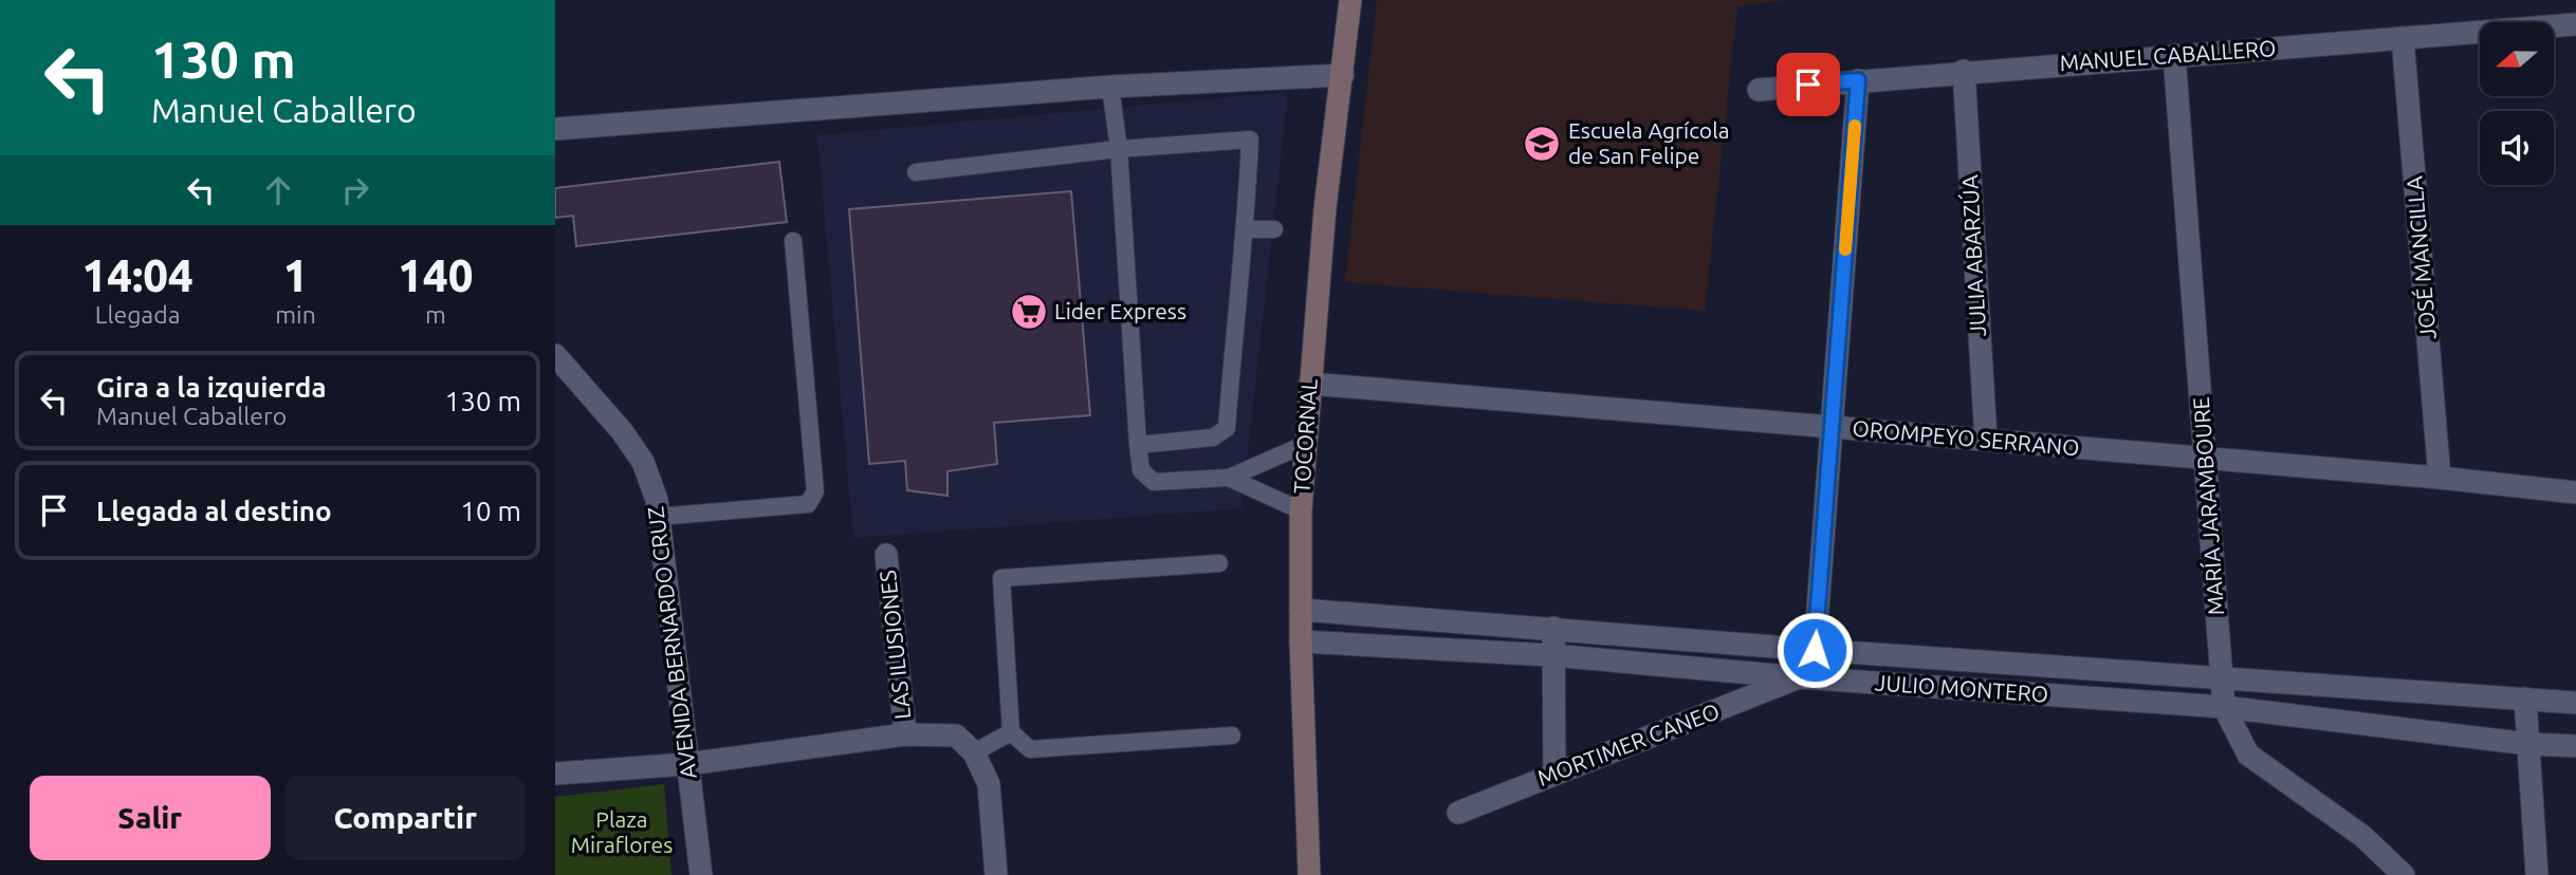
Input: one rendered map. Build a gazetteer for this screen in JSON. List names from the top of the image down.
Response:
{
  "streets": {
    "main road": ["TOCORNAL"],
    "street": [
      "MANUEL CABALLERO",
      "JULIA ABARZÚA",
      "JOSÉ MANCILLA",
      "OROMPEYO SERRANO",
      "MARÍA JARAMBOURE",
      "AVENIDA BERNARDO CRUZ",
      "LAS ILUSIONES",
      "JULIO MONTERO",
      "MORTIMER CANEO"
    ]
  },
  "crossings": [
    ["MANUEL CABALLERO", "JULIA ABARZÚA"],
    ["MANUEL CABALLERO", "JOSÉ MANCILLA"],
    ["MANUEL CABALLERO", "MARÍA JARAMBOURE"],
    ["JULIA ABARZÚA", "OROMPEYO SERRANO"],
    ["JOSÉ MANCILLA", "OROMPEYO SERRANO"],
    ["TOCORNAL", "OROMPEYO SERRANO"],
    ["TOCORNAL", "JULIO MONTERO"],
    ["OROMPEYO SERRANO", "MARÍA JARAMBOURE"],
    ["MARÍA JARAMBOURE", "JULIO MONTERO"],
    ["JULIO MONTERO", "MORTIMER CANEO"]
  ],
  "parks": ["Plaza Miraflores"],
  "places": {
    "school or university": ["Escuela Agrícola de San Felipe"],
    "supermarket": ["Lider Express"]
  },
  "north": "left",
  "page": {
    "turn": ["130 m", "Manuel Caballero"],
    "eta": [
      "14:04",
      "Llegada",
      "1",
      "min",
      "140",
      "m"
    ],
    "list": [
      {
        "name": "Gira a la izquierda",
        "note": "Manuel Caballero",
        "value": "130 m"
      },
      {
        "name": "Llegada al destino",
        "value": "10 m"
      }
    ],
    "buttons": ["Salir", "Compartir"]
  }
}
